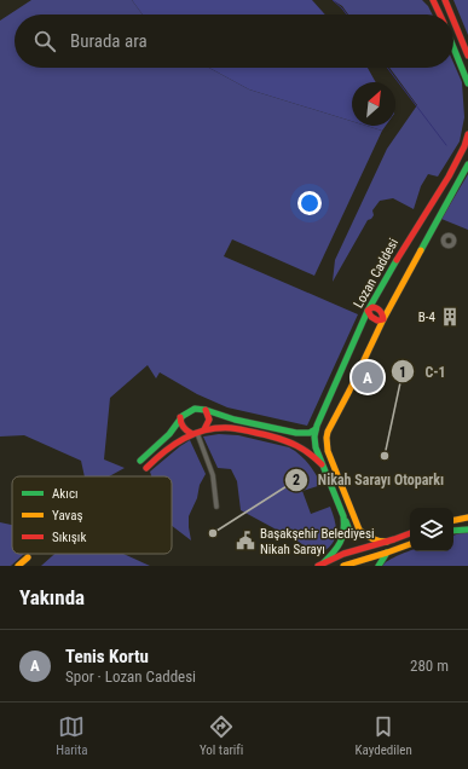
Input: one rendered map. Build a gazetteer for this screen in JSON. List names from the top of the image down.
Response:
{
  "streets": {
    "main road": ["Lozan Caddesi"]
  },
  "places": {
    "building": ["B-4"],
    "other": ["C-1", "Nikah Sarayı Otoparkı"],
    "public building": ["Başakşehir Belediyesi Nikah Sarayı"]
  },
  "legend": ["Akıcı", "Yavaş", "Sıkışık"],
  "north": "top right",
  "page": {
    "search": "Burada ara",
    "pins": "A",
    "heading": "Yakında",
    "list": [
      {
        "mark": "A",
        "name": "Tenis Kortu",
        "note": "Spor · Lozan Caddesi",
        "value": "280 m"
      }
    ],
    "nav": ["Harita", "Yol tarifi", "Kaydedilen"]
  }
}
